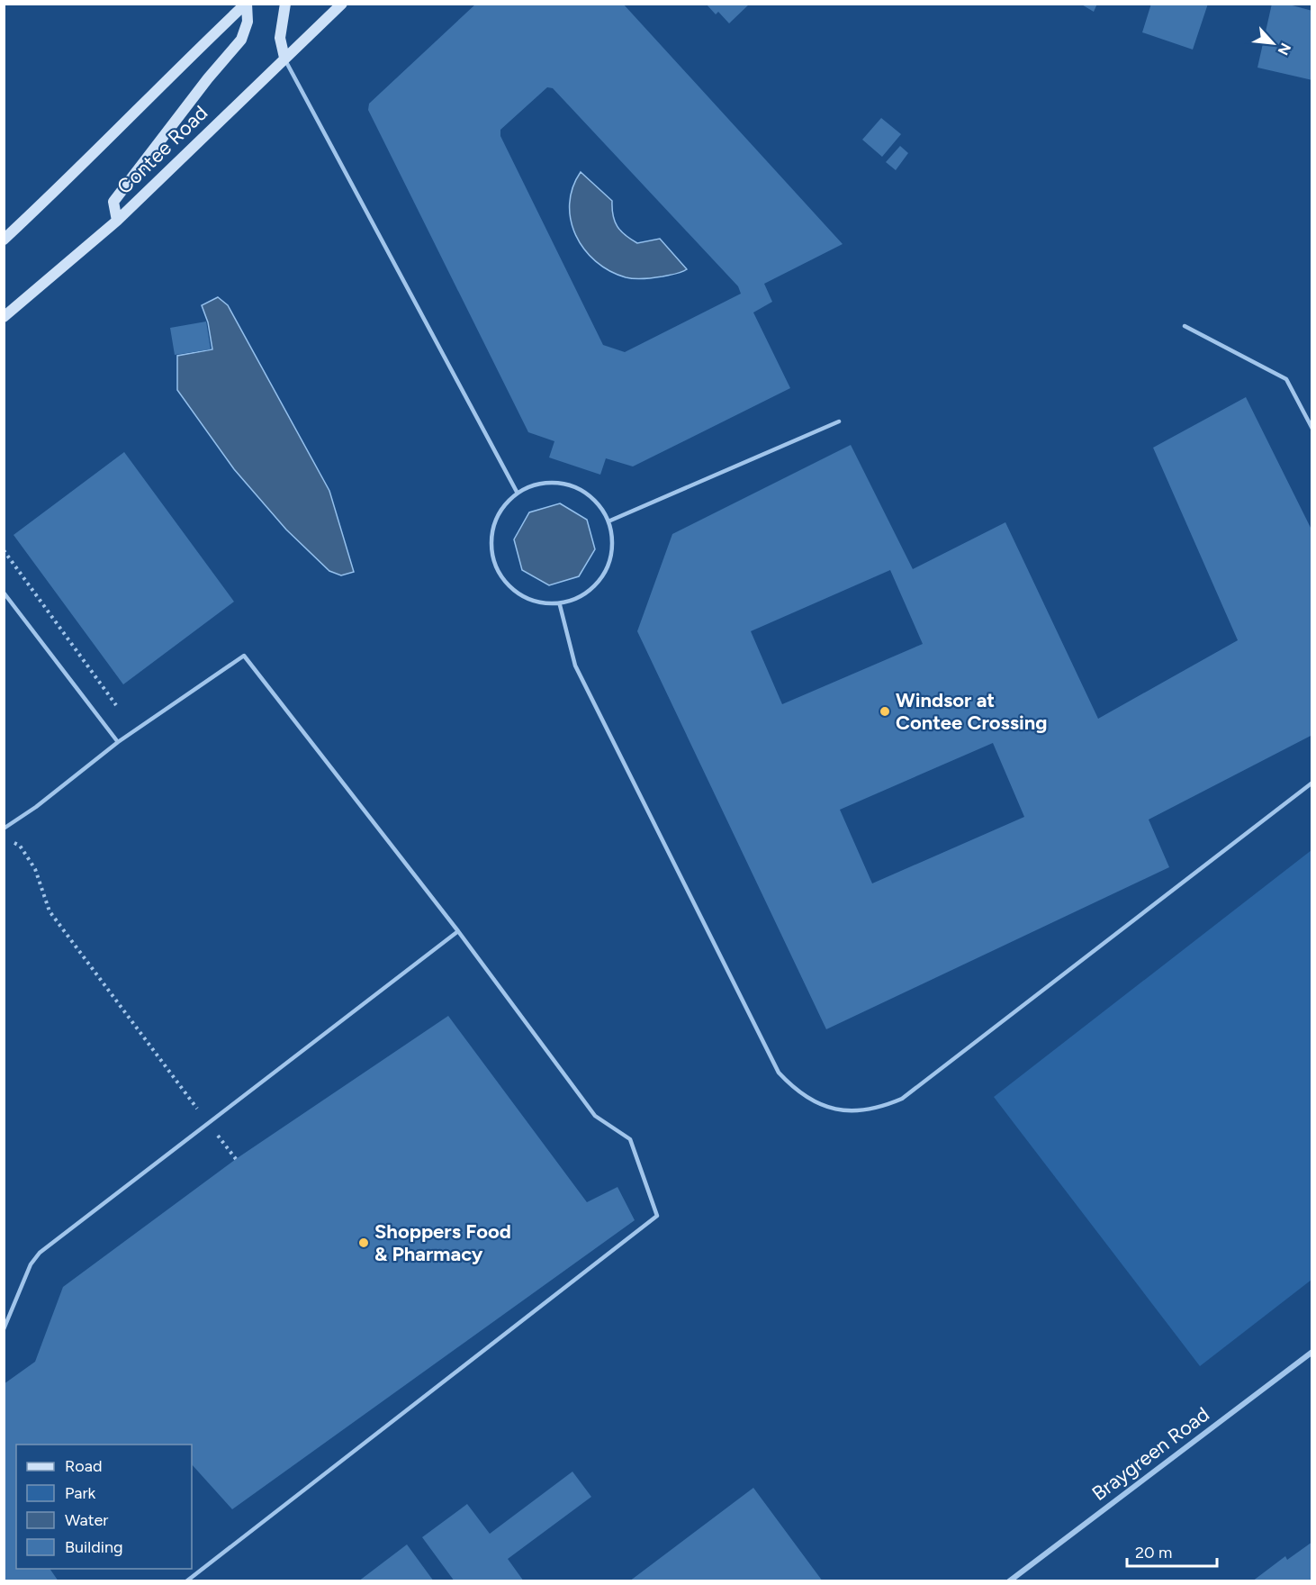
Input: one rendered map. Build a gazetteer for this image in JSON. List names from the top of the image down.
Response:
{
  "streets": {
    "street": ["Contee Road", "Braygreen Road"]
  },
  "places": ["Windsor at Contee Crossing", "Shoppers Food & Pharmacy"],
  "legend": [
    "Road",
    "Park",
    "Water",
    "Building"
  ],
  "scale_bar": "20 m",
  "north": "bottom right"
}
